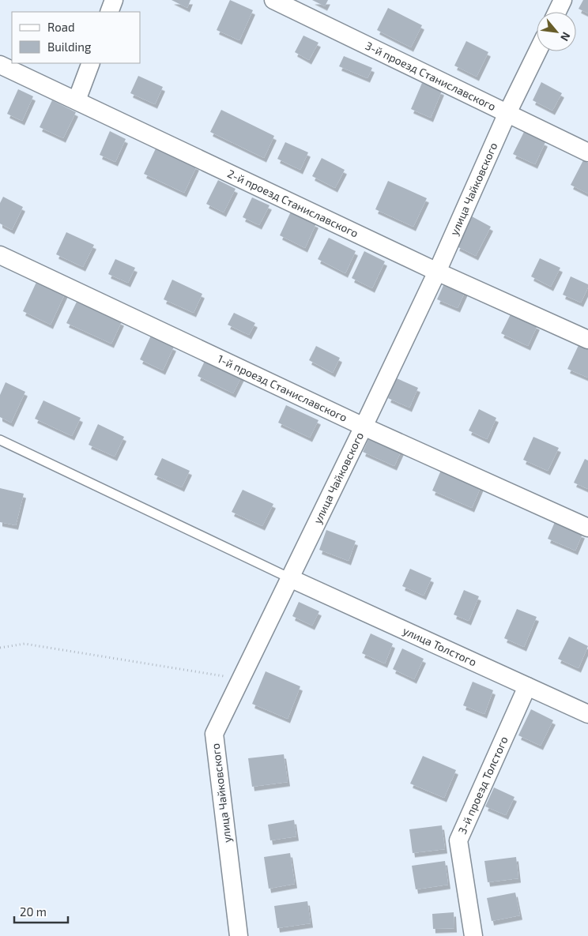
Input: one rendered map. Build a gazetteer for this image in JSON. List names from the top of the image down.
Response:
{
  "streets": {
    "street": [
      "3-й проезд Станиславского",
      "улица Чайковского",
      "2-й проезд Станиславского",
      "1-й проезд Станиславского",
      "улица Толстого",
      "3-й проезд Толстого"
    ]
  },
  "crossings": [
    ["3-й проезд Станиславского", "улица Чайковского"],
    ["улица Чайковского", "2-й проезд Станиславского"],
    ["улица Чайковского", "1-й проезд Станиславского"],
    ["улица Чайковского", "улица Толстого"],
    ["улица Толстого", "3-й проезд Толстого"]
  ],
  "legend": ["Road", "Building"],
  "scale_bar": "20 m",
  "north": "bottom right"
}
